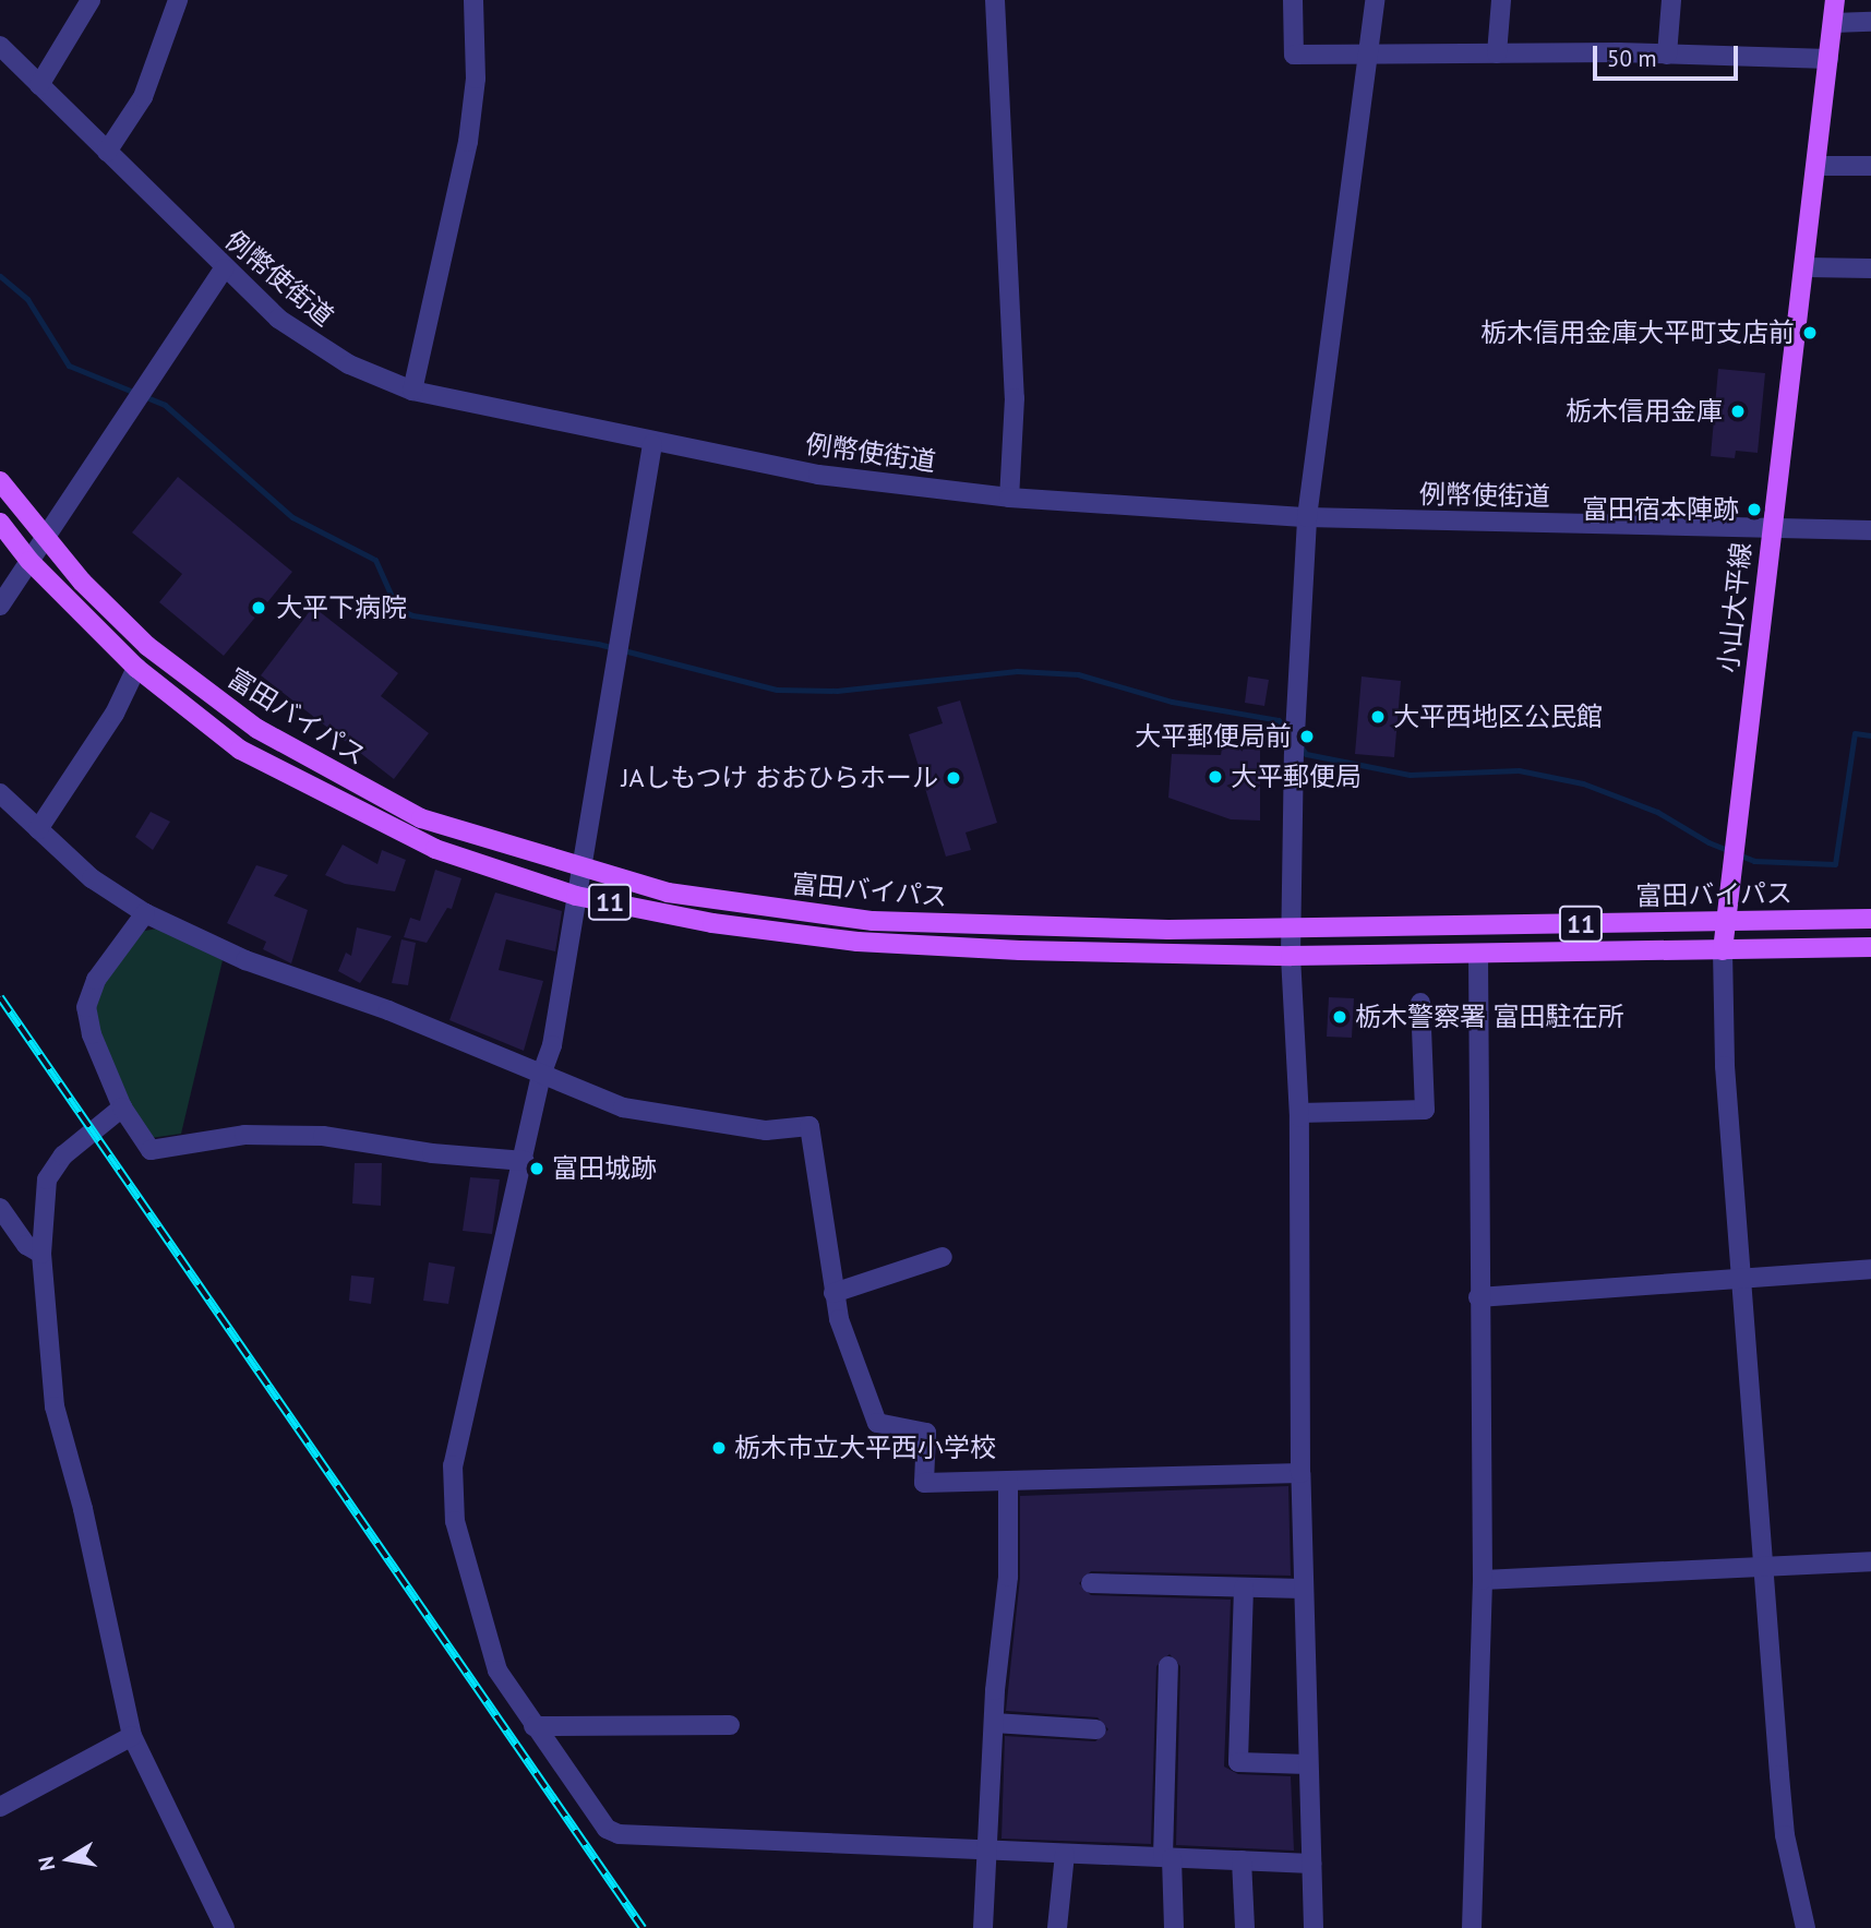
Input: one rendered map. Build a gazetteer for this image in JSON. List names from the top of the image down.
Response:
{
  "streets": {
    "main road": ["小山大平線", "富田バイパス", "11"],
    "street": ["例幣使街道"]
  },
  "crossings": [
    ["例幣使街道", "小山大平線"],
    ["小山大平線", "富田バイパス"]
  ],
  "places": [
    "栃木信用金庫大平町支店前",
    "栃木信用金庫",
    "富田宿本陣跡",
    "大平下病院",
    "大平西地区公民館",
    "大平郵便局前",
    "大平郵便局",
    "JAしもつけ おおひらホール",
    "栃木警察署 富田駐在所",
    "富田城跡",
    "栃木市立大平西小学校"
  ],
  "scale_bar": "50 m",
  "north": "left"
}
